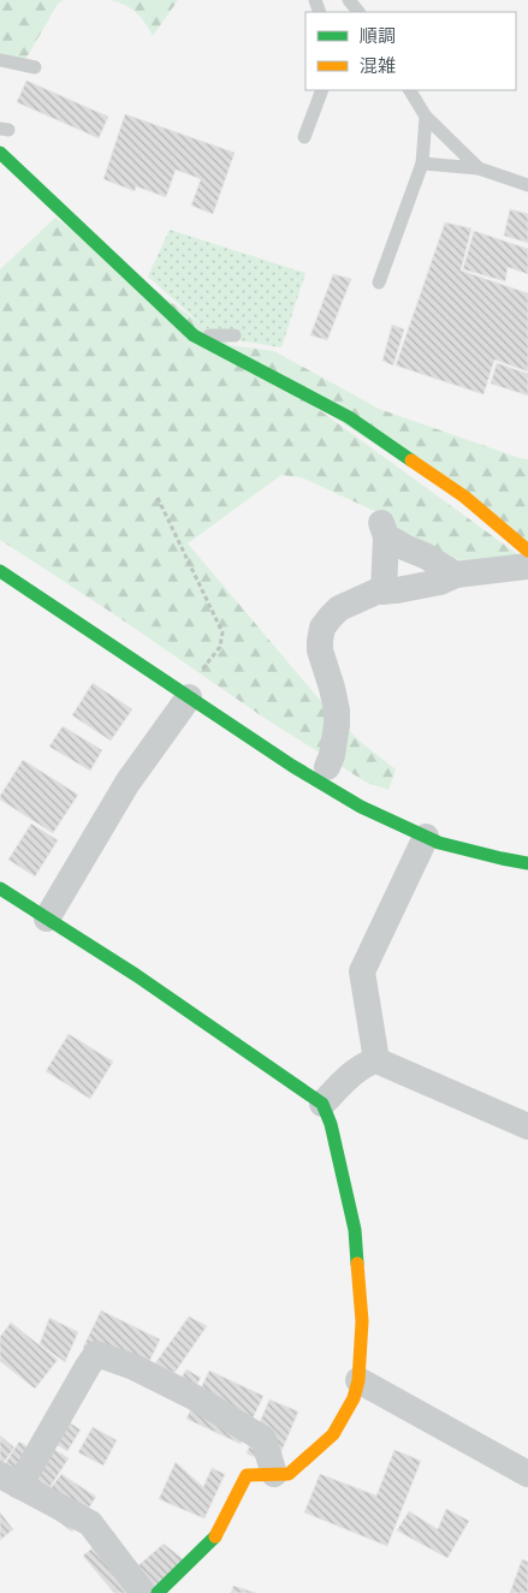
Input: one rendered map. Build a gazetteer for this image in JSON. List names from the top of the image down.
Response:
{
  "legend": ["順調", "混雑"]
}
